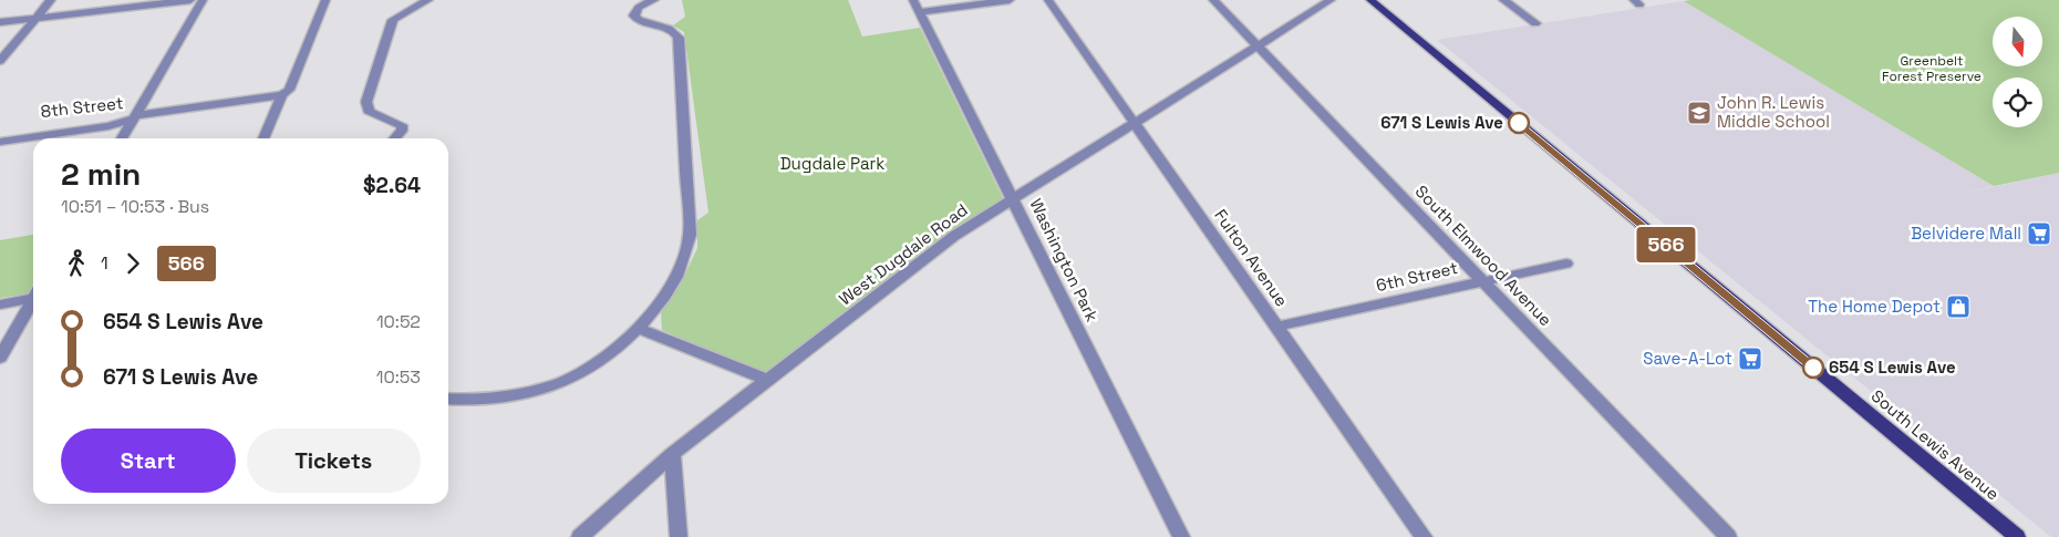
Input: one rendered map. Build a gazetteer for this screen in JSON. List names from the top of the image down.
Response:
{
  "streets": {
    "main road": ["South Lewis Avenue"],
    "street": [
      "8th Street",
      "West Dugdale Road",
      "South Elmwood Avenue",
      "Fulton Avenue",
      "Washington Park",
      "6th Street"
    ]
  },
  "crossings": [
    ["West Dugdale Road", "South Elmwood Avenue"],
    ["West Dugdale Road", "Fulton Avenue"],
    ["West Dugdale Road", "Washington Park"],
    ["South Elmwood Avenue", "6th Street"],
    ["Fulton Avenue", "6th Street"]
  ],
  "parks": ["Greenbelt Forest Preserve", "Dugdale Park"],
  "places": {
    "school or university": ["John R. Lewis Middle School"],
    "other": ["671 S Lewis Ave", "654 S Lewis Ave"],
    "supermarket": ["Belvidere Mall", "Save-A-Lot"],
    "shop": ["The Home Depot"]
  },
  "lines": ["bus line 566"],
  "north": "bottom",
  "page": {
    "on_map": "566",
    "heading": ["2 min", "10:51 – 10:53 · Bus", "$2.64"],
    "legs": ["1", "566"],
    "list": [
      {
        "name": "654 S Lewis Ave",
        "value": "10:52"
      },
      {
        "name": "671 S Lewis Ave",
        "value": "10:53"
      }
    ],
    "buttons": ["Start", "Tickets"]
  }
}
